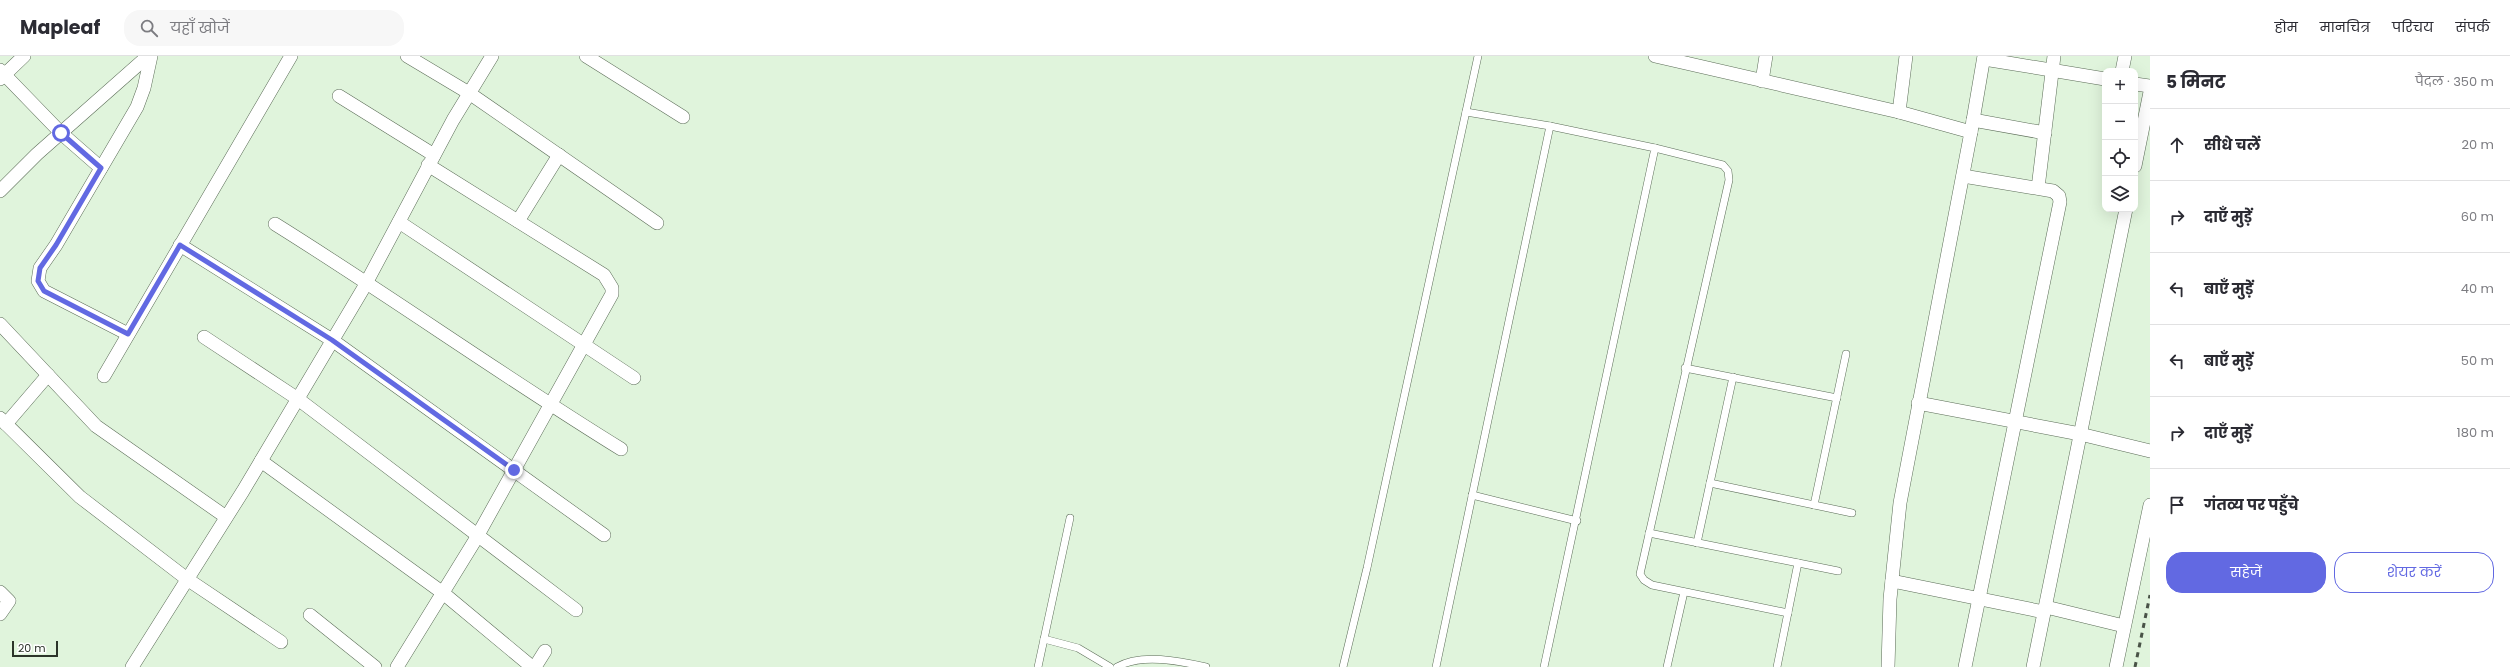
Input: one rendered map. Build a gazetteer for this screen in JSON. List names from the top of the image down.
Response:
{
  "scale_bar": "20 m",
  "page": {
    "header": "Mapleaf",
    "search": "यहाँ खोजें",
    "nav": [
      "होम",
      "मानचित्र",
      "परिचय",
      "संपर्क"
    ],
    "heading": ["5 मिनट", "पैदल · 350 m"],
    "map_buttons": ["+", "−"],
    "list": [
      ["सीधे चलें", "20 m"],
      ["दाएँ मुड़ें", "60 m"],
      ["बाएँ मुड़ें", "40 m"],
      ["बाएँ मुड़ें", "50 m"],
      ["दाएँ मुड़ें", "180 m"],
      "गंतव्य पर पहुँचे"
    ],
    "buttons": ["सहेजें", "शेयर करें"],
    "scale": "20 m"
  }
}
